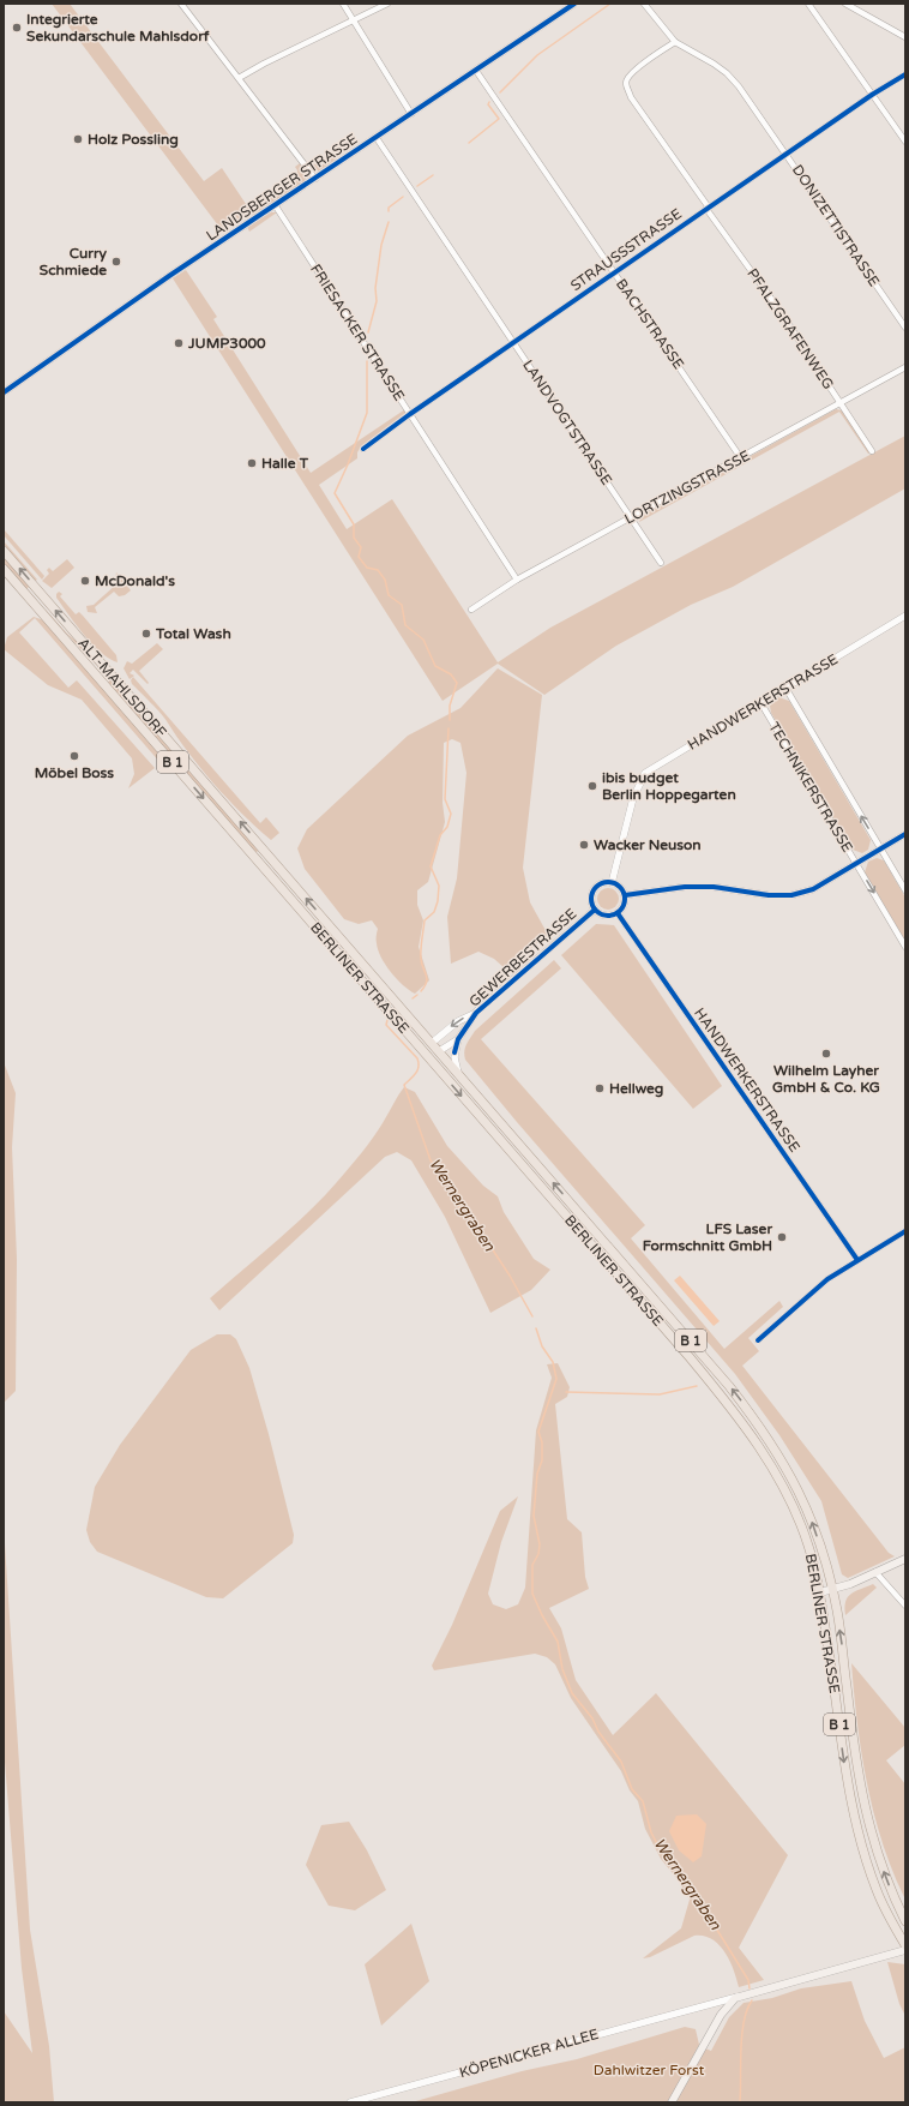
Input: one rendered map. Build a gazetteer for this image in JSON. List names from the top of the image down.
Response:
{
  "streets": {
    "main road": ["ALT-MAHLSDORF", "B 1", "BERLINER STRASSE"],
    "street": [
      "LANDSBERGER STRASSE",
      "DONIZETTISTRASSE",
      "STRAUSSSTRASSE",
      "BACHSTRASSE",
      "PFALZGRAFENWEG",
      "FRIESACKER STRASSE",
      "LANDVOGTSTRASSE",
      "LORTZINGSTRASSE",
      "HANDWERKERSTRASSE",
      "TECHNIKERSTRASSE",
      "GEWERBESTRASSE",
      "KÖPENICKER ALLEE"
    ]
  },
  "crossings": [
    ["LANDSBERGER STRASSE", "BACHSTRASSE"],
    ["LANDSBERGER STRASSE", "FRIESACKER STRASSE"],
    ["LANDSBERGER STRASSE", "LANDVOGTSTRASSE"],
    ["DONIZETTISTRASSE", "STRAUSSSTRASSE"],
    ["DONIZETTISTRASSE", "PFALZGRAFENWEG"],
    ["STRAUSSSTRASSE", "BACHSTRASSE"],
    ["STRAUSSSTRASSE", "PFALZGRAFENWEG"],
    ["STRAUSSSTRASSE", "FRIESACKER STRASSE"],
    ["STRAUSSSTRASSE", "LANDVOGTSTRASSE"],
    ["BACHSTRASSE", "LORTZINGSTRASSE"],
    ["PFALZGRAFENWEG", "LORTZINGSTRASSE"],
    ["FRIESACKER STRASSE", "LORTZINGSTRASSE"],
    ["LANDVOGTSTRASSE", "LORTZINGSTRASSE"],
    ["ALT-MAHLSDORF", "BERLINER STRASSE"],
    ["HANDWERKERSTRASSE", "TECHNIKERSTRASSE"],
    ["HANDWERKERSTRASSE", "GEWERBESTRASSE"],
    ["GEWERBESTRASSE", "BERLINER STRASSE"]
  ],
  "water": ["Wernergraben"],
  "parks": ["Dahlwitzer Forst"],
  "places": [
    "Integrierte Sekundarschule Mahlsdorf",
    "Holz Possling",
    "Curry Schmiede",
    "JUMP3000",
    "Halle T",
    "McDonald's",
    "Total Wash",
    "Möbel Boss",
    "ibis budget Berlin Hoppegarten",
    "Wacker Neuson",
    "Wilhelm Layher GmbH & Co. KG",
    "Hellweg",
    "LFS Laser Formschnitt GmbH"
  ]
}
